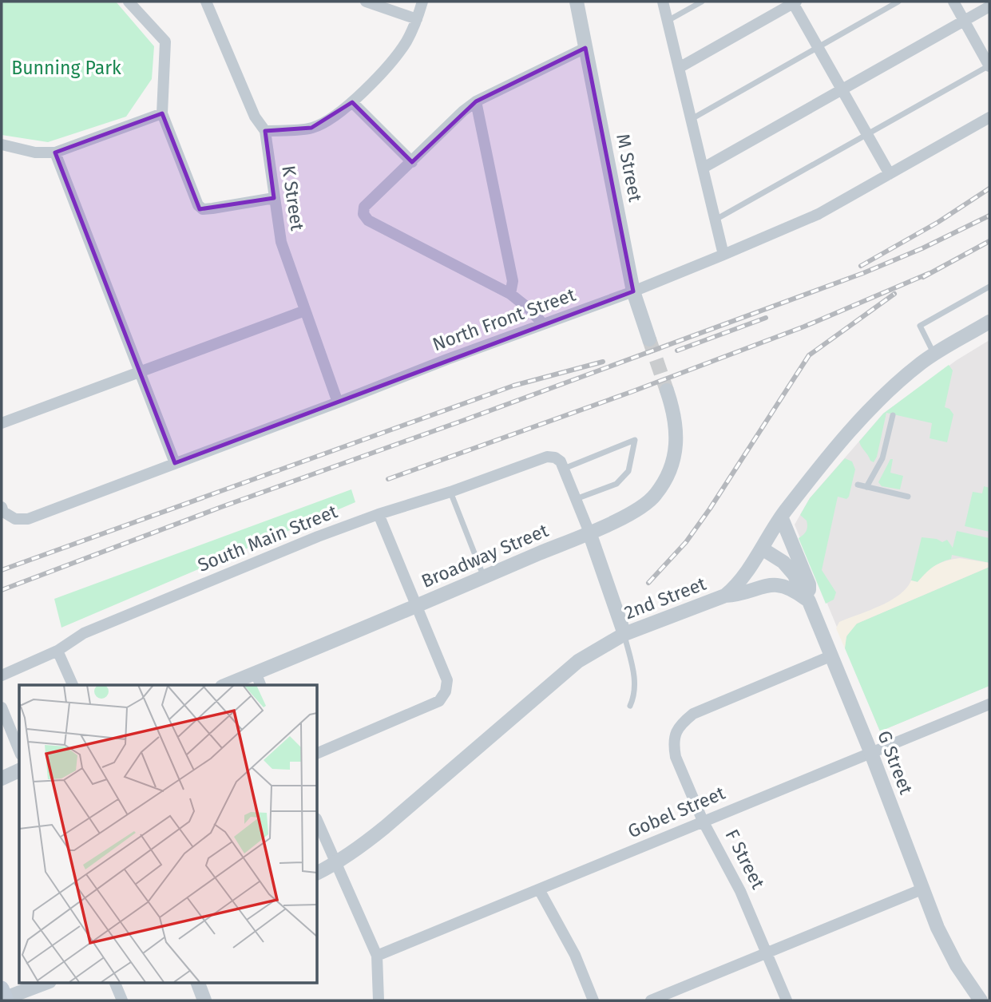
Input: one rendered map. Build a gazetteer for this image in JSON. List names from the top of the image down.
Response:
{
  "streets": {
    "street": [
      "M Street",
      "K Street",
      "North Front Street",
      "South Main Street",
      "Broadway Street",
      "2nd Street",
      "G Street",
      "Gobel Street",
      "F Street"
    ]
  },
  "crossings": [
    ["M Street", "North Front Street"],
    ["K Street", "North Front Street"],
    ["2nd Street", "G Street"],
    ["G Street", "Gobel Street"],
    ["G Street", "F Street"],
    ["Gobel Street", "F Street"]
  ],
  "parks": ["Bunning Park"]
}
